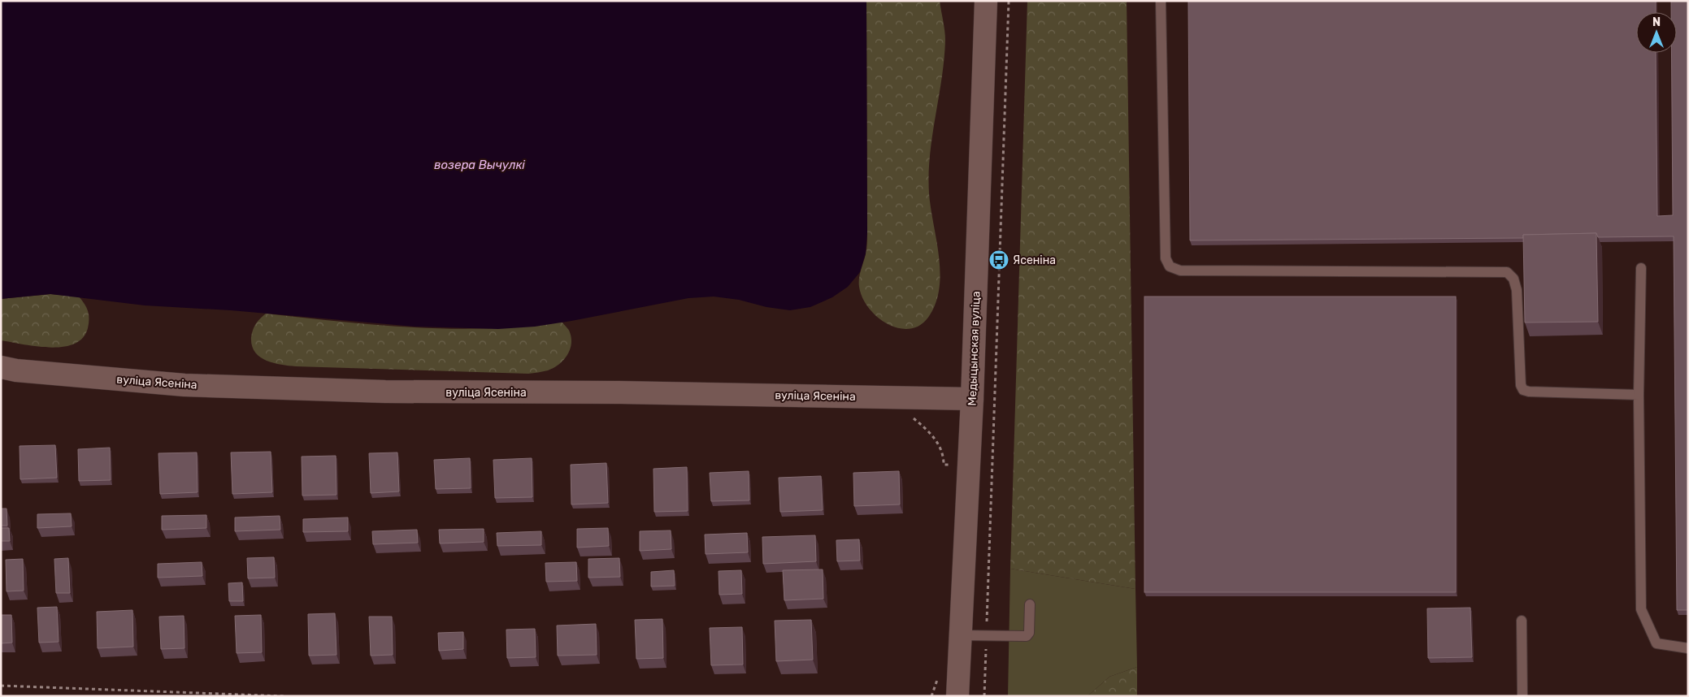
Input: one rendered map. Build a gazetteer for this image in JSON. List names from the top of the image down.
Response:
{
  "streets": {
    "street": ["Медыцынская вуліца", "вуліца Ясеніна"]
  },
  "crossings": [
    ["Медыцынская вуліца", "вуліца Ясеніна"]
  ],
  "water": ["возера Вычулкі"],
  "places": {
    "bus stop": ["Ясеніна"]
  },
  "north": "top"
}
